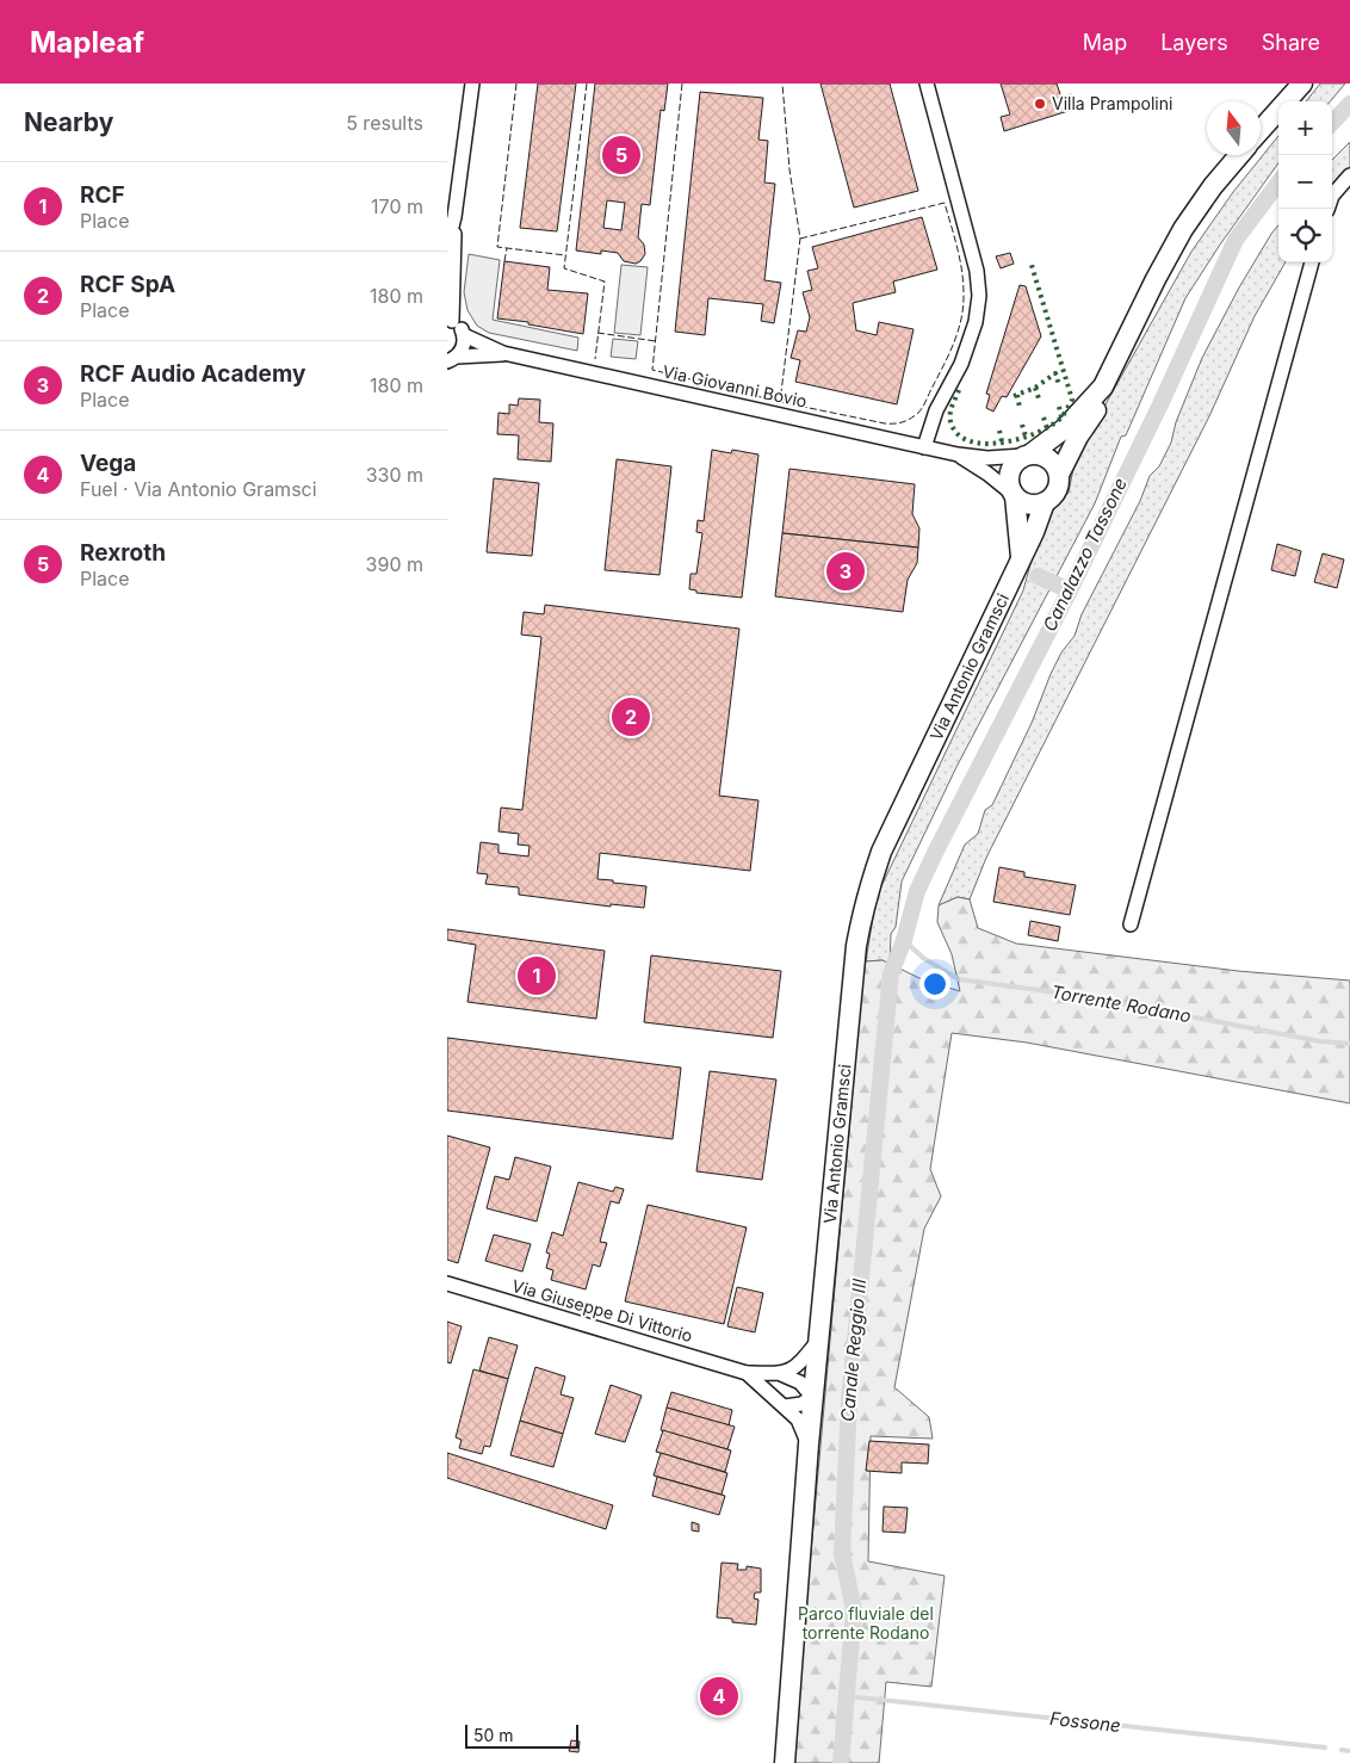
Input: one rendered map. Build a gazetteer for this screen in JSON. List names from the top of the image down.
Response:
{
  "streets": {
    "street": ["Via Giovanni Bovio", "Via Antonio Gramsci", "Via Giuseppe Di Vittorio"]
  },
  "crossings": [
    ["Via Giovanni Bovio", "Via Antonio Gramsci"],
    ["Via Antonio Gramsci", "Via Giuseppe Di Vittorio"]
  ],
  "water": [
    "Canalazzo Tassone",
    "Torrente Rodano",
    "Canale Reggio III",
    "Fossone"
  ],
  "parks": ["Parco fluviale del torrente Rodano"],
  "places": ["Villa Prampolini"],
  "scale_bar": "50 m",
  "north": "top",
  "page": {
    "header": "Mapleaf",
    "nav": ["Map", "Layers", "Share"],
    "heading": ["Nearby", "5 results"],
    "map_buttons": ["+", "−"],
    "pins": [
      "5",
      "3",
      "2",
      "1",
      "4"
    ],
    "list": [
      {
        "mark": "1",
        "name": "RCF",
        "note": "Place",
        "value": "170 m"
      },
      {
        "mark": "2",
        "name": "RCF SpA",
        "note": "Place",
        "value": "180 m"
      },
      {
        "mark": "3",
        "name": "RCF Audio Academy",
        "note": "Place",
        "value": "180 m"
      },
      {
        "mark": "4",
        "name": "Vega",
        "note": "Fuel · Via Antonio Gramsci",
        "value": "330 m"
      },
      {
        "mark": "5",
        "name": "Rexroth",
        "note": "Place",
        "value": "390 m"
      }
    ],
    "scale": "50 m"
  }
}
